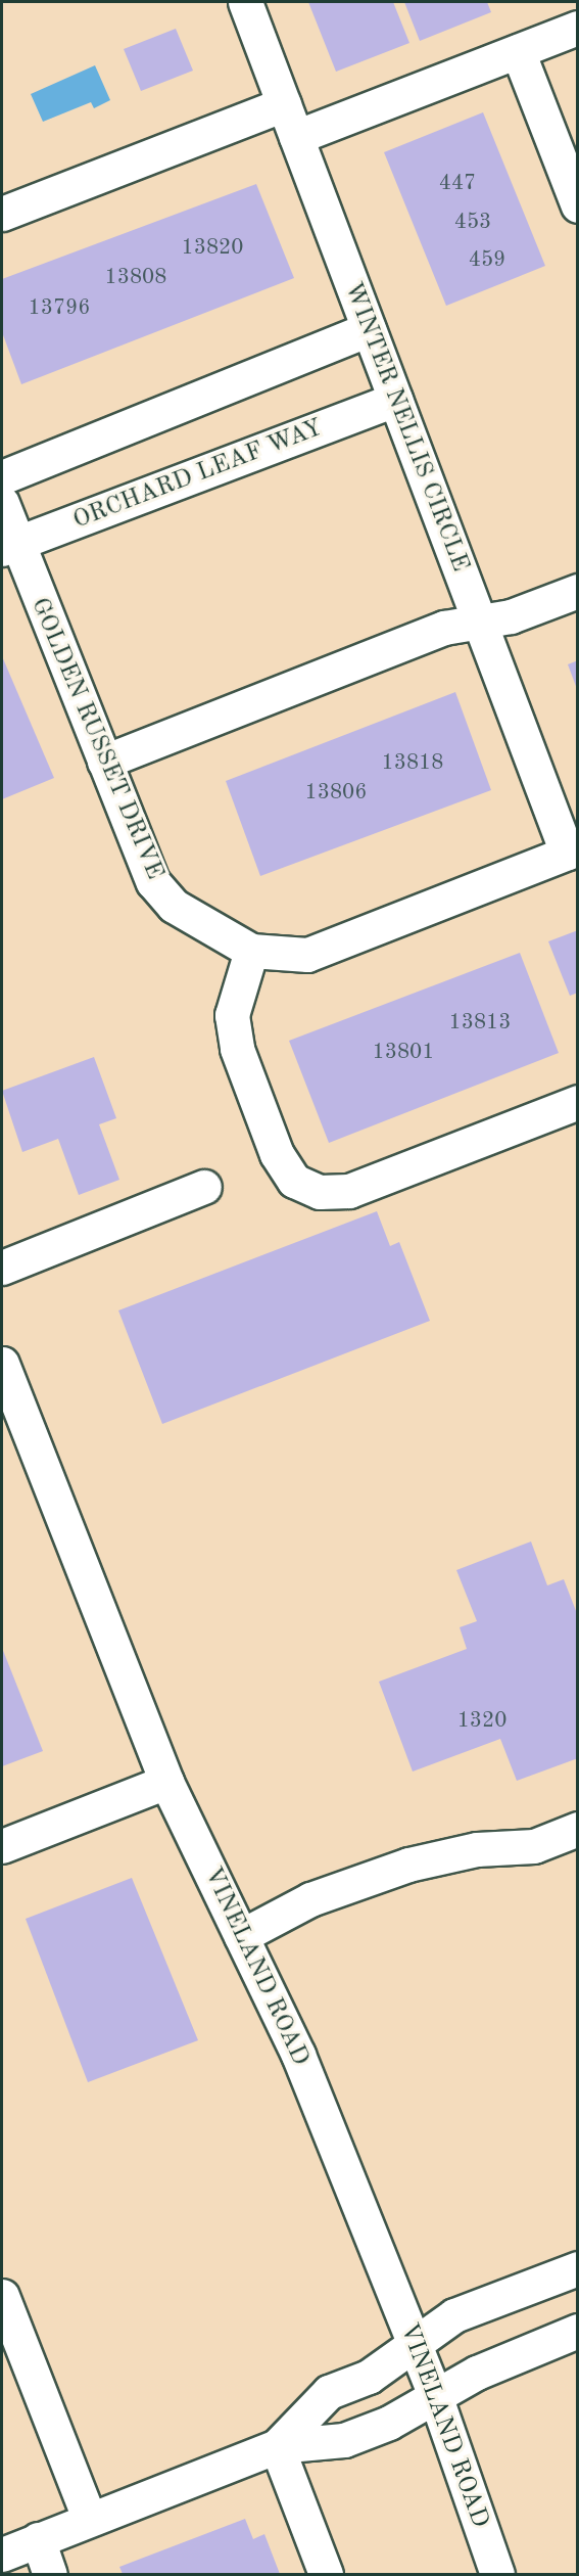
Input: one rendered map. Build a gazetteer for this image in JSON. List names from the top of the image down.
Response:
{
  "streets": {
    "street": [
      "WINTER NELLIS CIRCLE",
      "ORCHARD LEAF WAY",
      "GOLDEN RUSSET DRIVE",
      "VINELAND ROAD"
    ]
  },
  "crossings": [
    ["WINTER NELLIS CIRCLE", "ORCHARD LEAF WAY"],
    ["WINTER NELLIS CIRCLE", "GOLDEN RUSSET DRIVE"],
    ["ORCHARD LEAF WAY", "GOLDEN RUSSET DRIVE"]
  ],
  "house_numbers": [
    "447",
    "453",
    "13820",
    "459",
    "13808",
    "13796",
    "13818",
    "13806",
    "13813",
    "13801",
    "1320"
  ]
}
